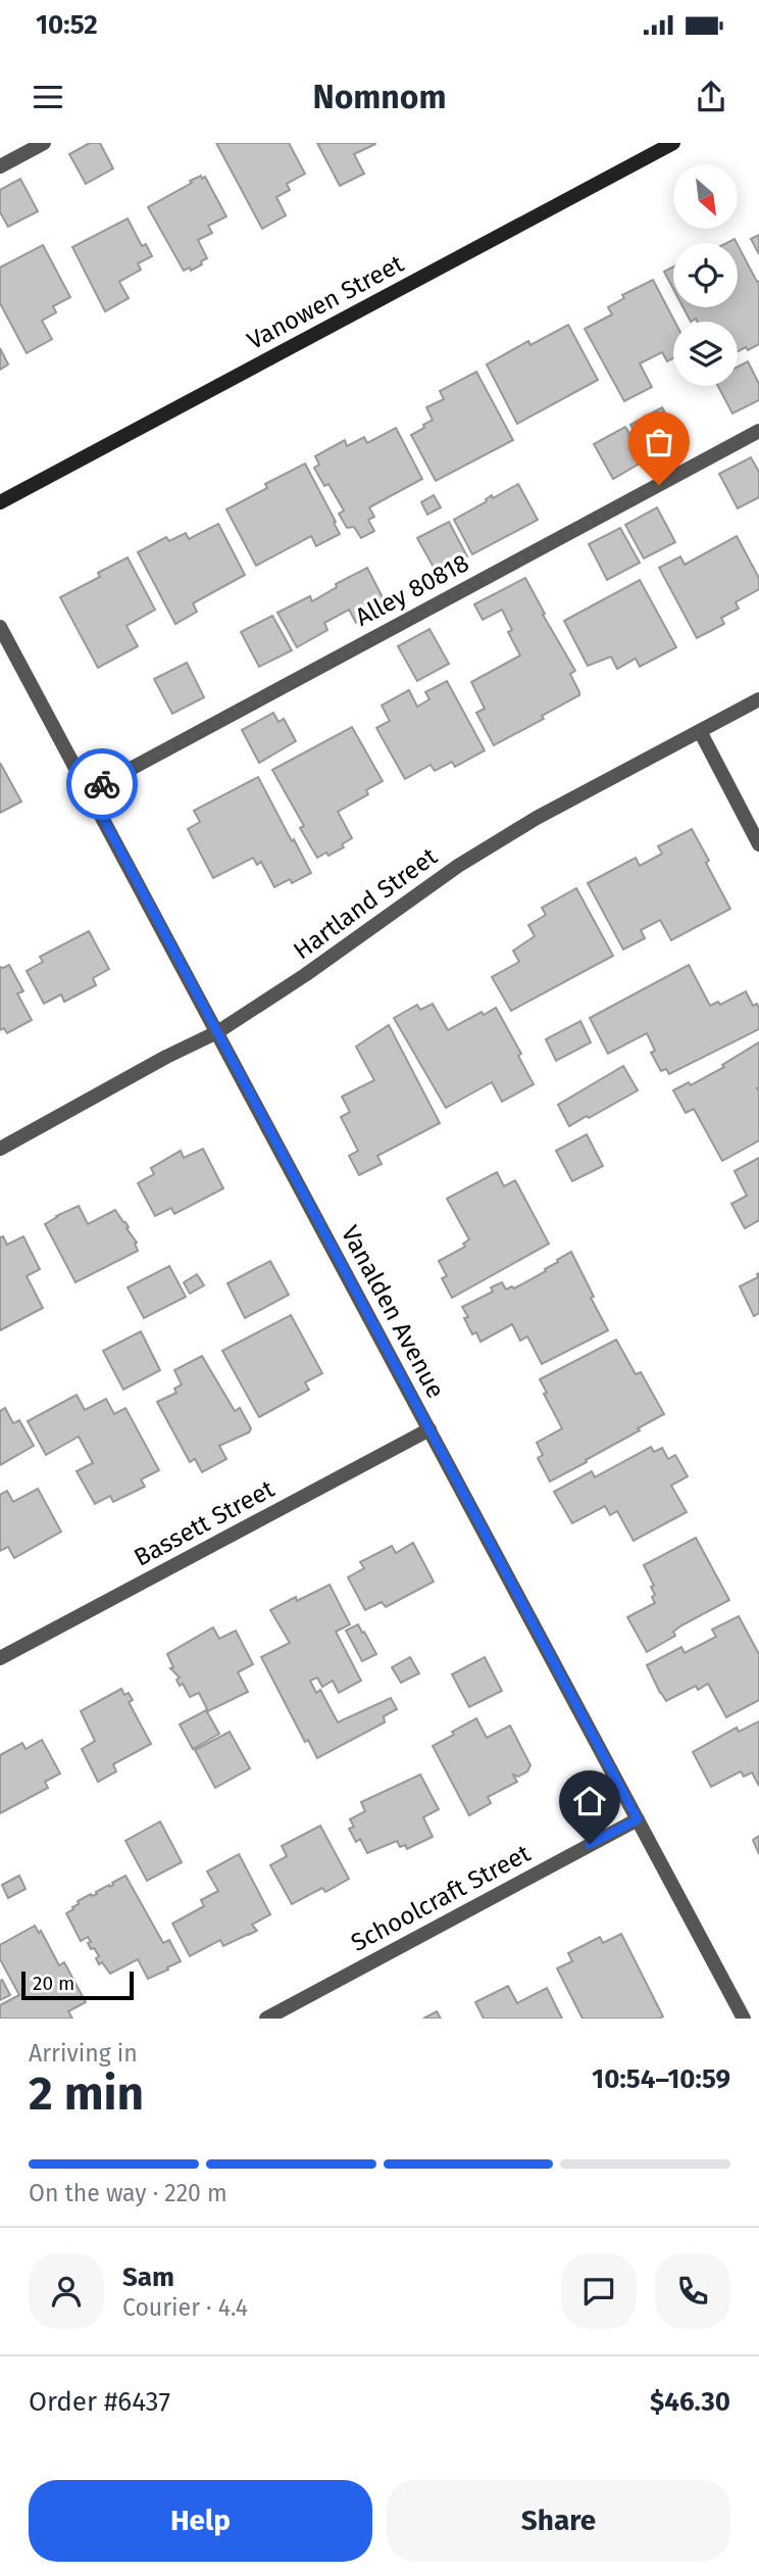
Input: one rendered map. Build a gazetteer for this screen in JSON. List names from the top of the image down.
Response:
{
  "streets": {
    "main road": ["Vanowen Street"],
    "street": [
      "Alley 80818",
      "Hartland Street",
      "Vanalden Avenue",
      "Bassett Street",
      "Schoolcraft Street"
    ]
  },
  "crossings": [
    ["Alley 80818", "Vanalden Avenue"],
    ["Hartland Street", "Vanalden Avenue"],
    ["Vanalden Avenue", "Bassett Street"],
    ["Vanalden Avenue", "Schoolcraft Street"]
  ],
  "scale_bar": "20 m",
  "north": "bottom right",
  "page": {
    "status": "10:52",
    "header": "Nomnom",
    "scale": "20 m",
    "heading": ["2 min", "Arriving in", "10:54–10:59"],
    "panel": [
      "Sam",
      "Courier · 4.4",
      "Order #6437",
      "$46.30"
    ],
    "bar": "On the way · 220 m",
    "buttons": ["Help", "Share"]
  }
}
